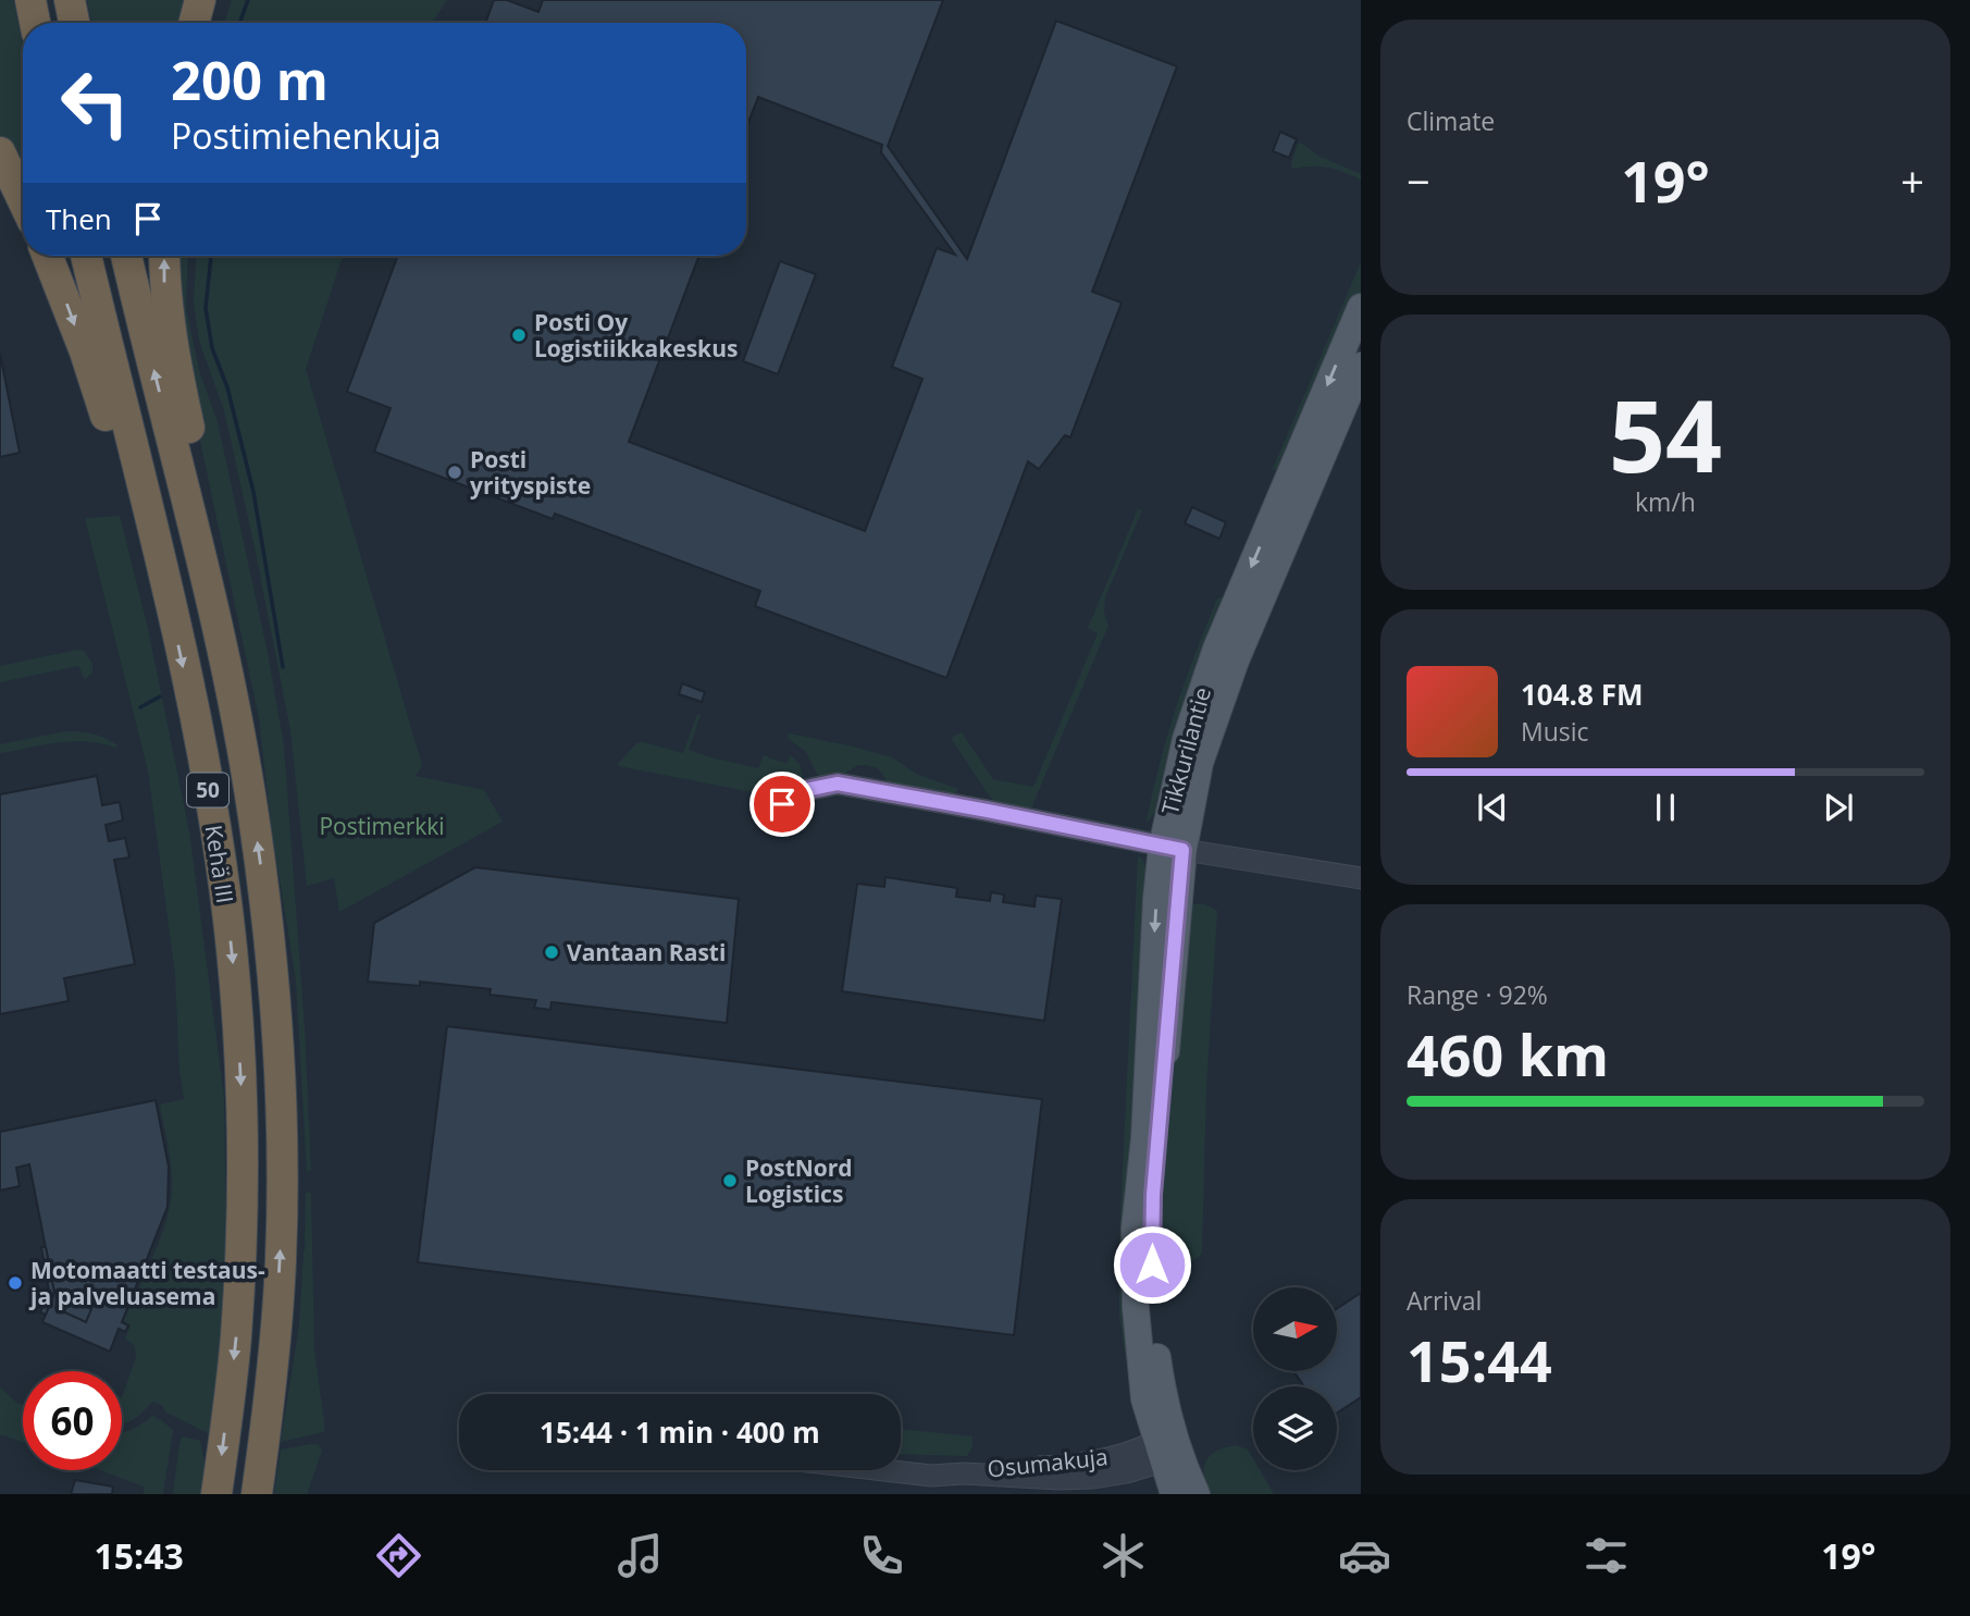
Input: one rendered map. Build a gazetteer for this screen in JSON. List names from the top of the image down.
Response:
{
  "streets": {
    "highway": ["50", "Kehä III"],
    "main road": ["Tikkurilantie"],
    "street": ["Osumakuja"]
  },
  "crossings": [
    ["Tikkurilantie", "Osumakuja"]
  ],
  "parks": ["Postimerkki"],
  "places": [
    "Posti Oy Logistiikkakeskus",
    "Posti yrityspiste",
    "Vantaan Rasti",
    "PostNord Logistics",
    "Motomaatti testaus- ja palveluasema"
  ],
  "north": "right",
  "page": {
    "tile": [
      "Climate",
      ["54", "km/h"],
      ["Range · 92%", "460 km"],
      ["Arrival", "15:44"]
    ],
    "turn": ["200 m", "Postimiehenkuja"],
    "heat": ["−", "19°", "+"],
    "then": "Then",
    "song": ["104.8 FM", "Music"],
    "limit": "60",
    "trip": "15:44 · 1 min · 400 m",
    "tabs": ["15:43", "19°"]
  }
}
